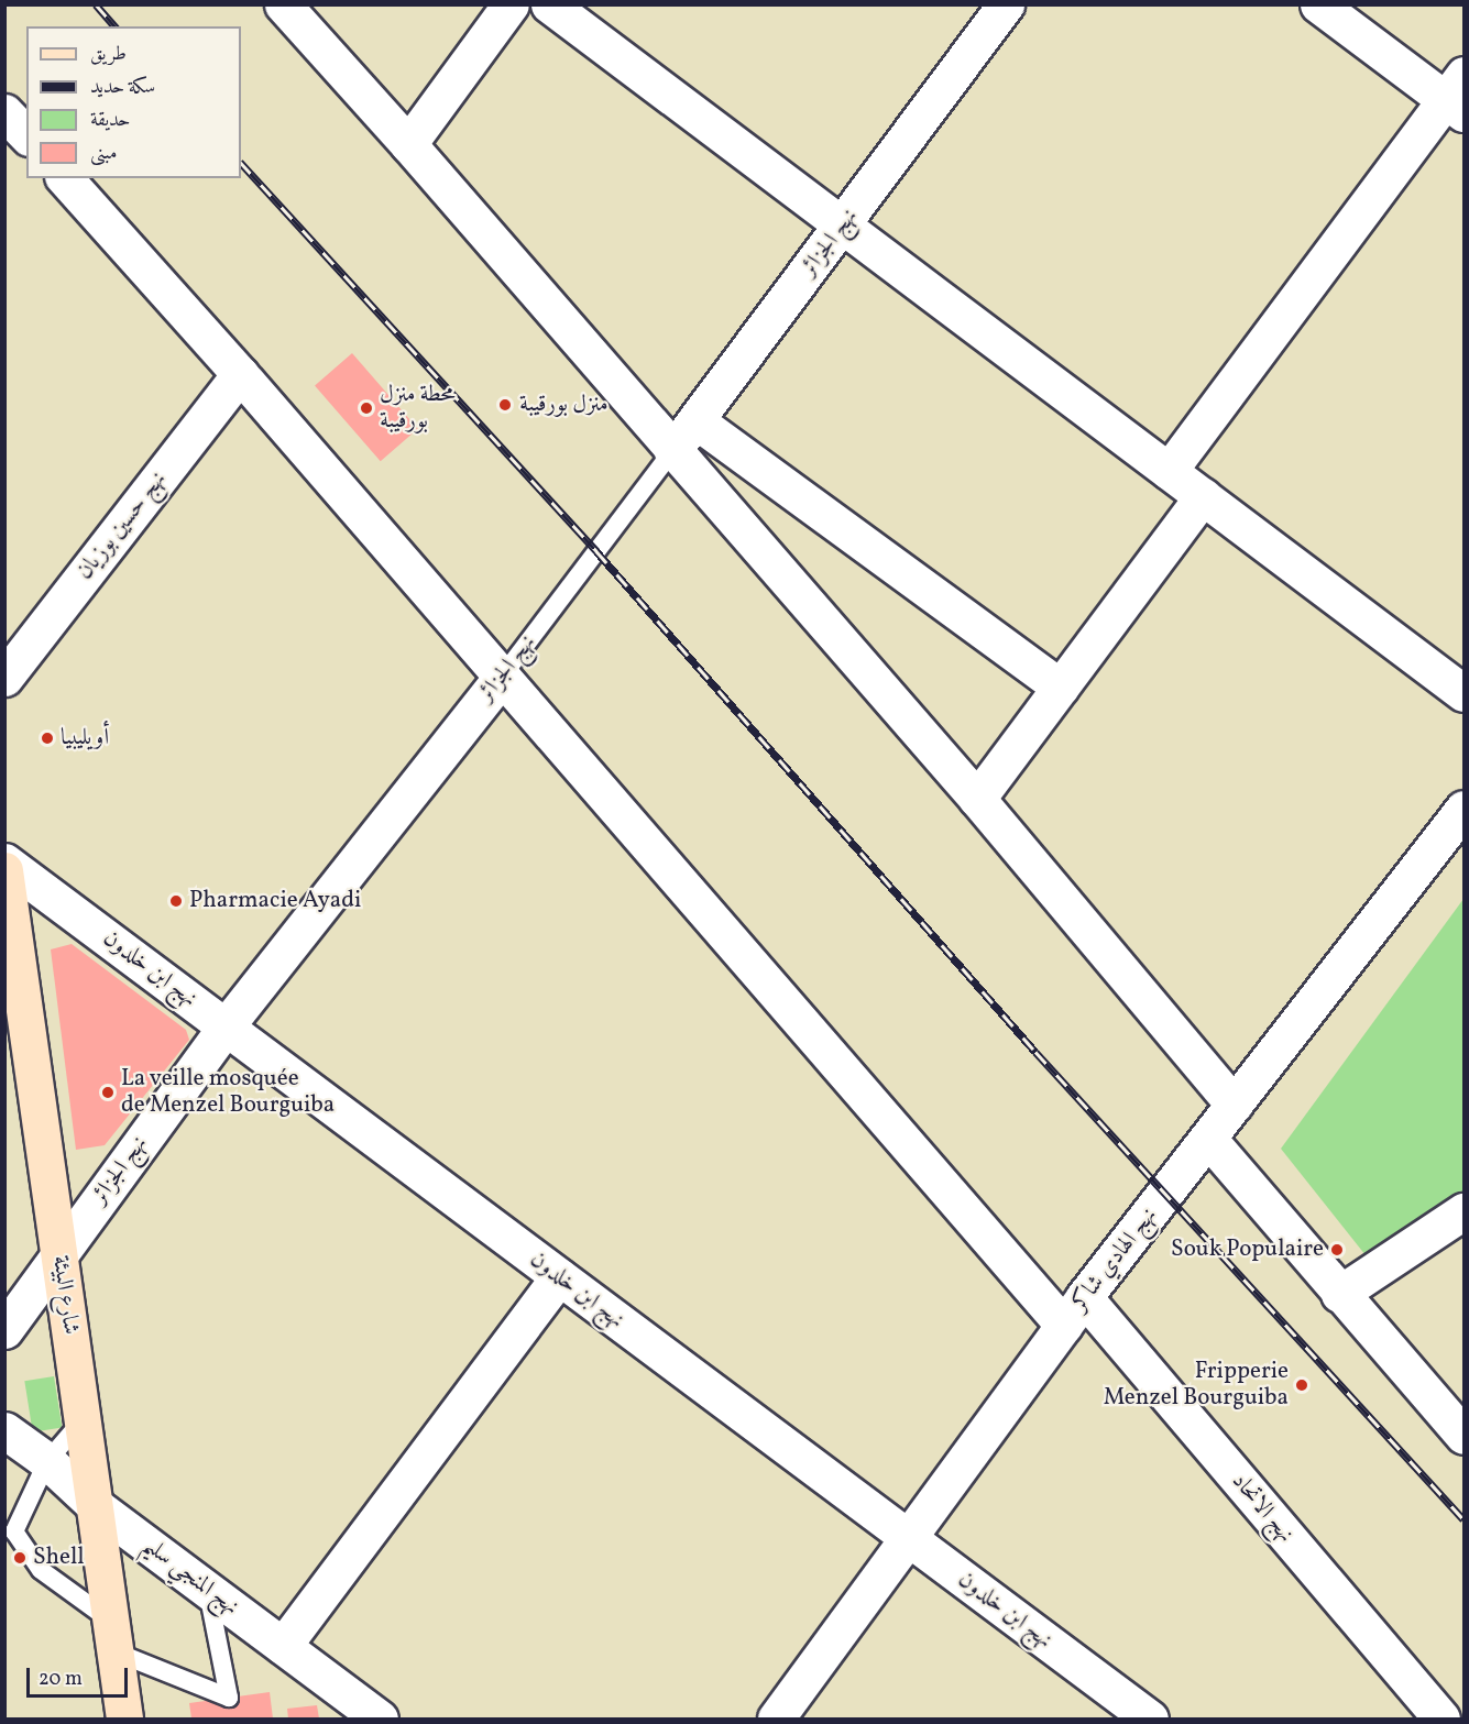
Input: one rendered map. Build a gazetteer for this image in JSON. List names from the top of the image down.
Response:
{
  "streets": {
    "main road": ["شارع البيئة"],
    "street": [
      "نهج الجزائر",
      "نهج حسين بوزيان",
      "نهج ابن خلدون",
      "نهج الهادي شاكر",
      "نهج الاتحاد",
      "نهج المنجي سليم"
    ]
  },
  "crossings": [
    ["نهج الجزائر", "نهج ابن خلدون"],
    ["نهج الجزائر", "شارع البيئة"],
    ["نهج ابن خلدون", "نهج الهادي شاكر"],
    ["نهج الهادي شاكر", "نهج الاتحاد"],
    ["شارع البيئة", "نهج المنجي سليم"]
  ],
  "places": [
    "منزل بورقيبة",
    "محطة منزل بورقيبة",
    "أويليبيا",
    "Pharmacie Ayadi",
    "La veille mosquée de Menzel Bourguiba",
    "Souk Populaire",
    "Fripperie Menzel Bourguiba",
    "Shell"
  ],
  "legend": [
    "طريق",
    "سكة حديد",
    "حديقة",
    "مبنى"
  ],
  "scale_bar": "20 m"
}
